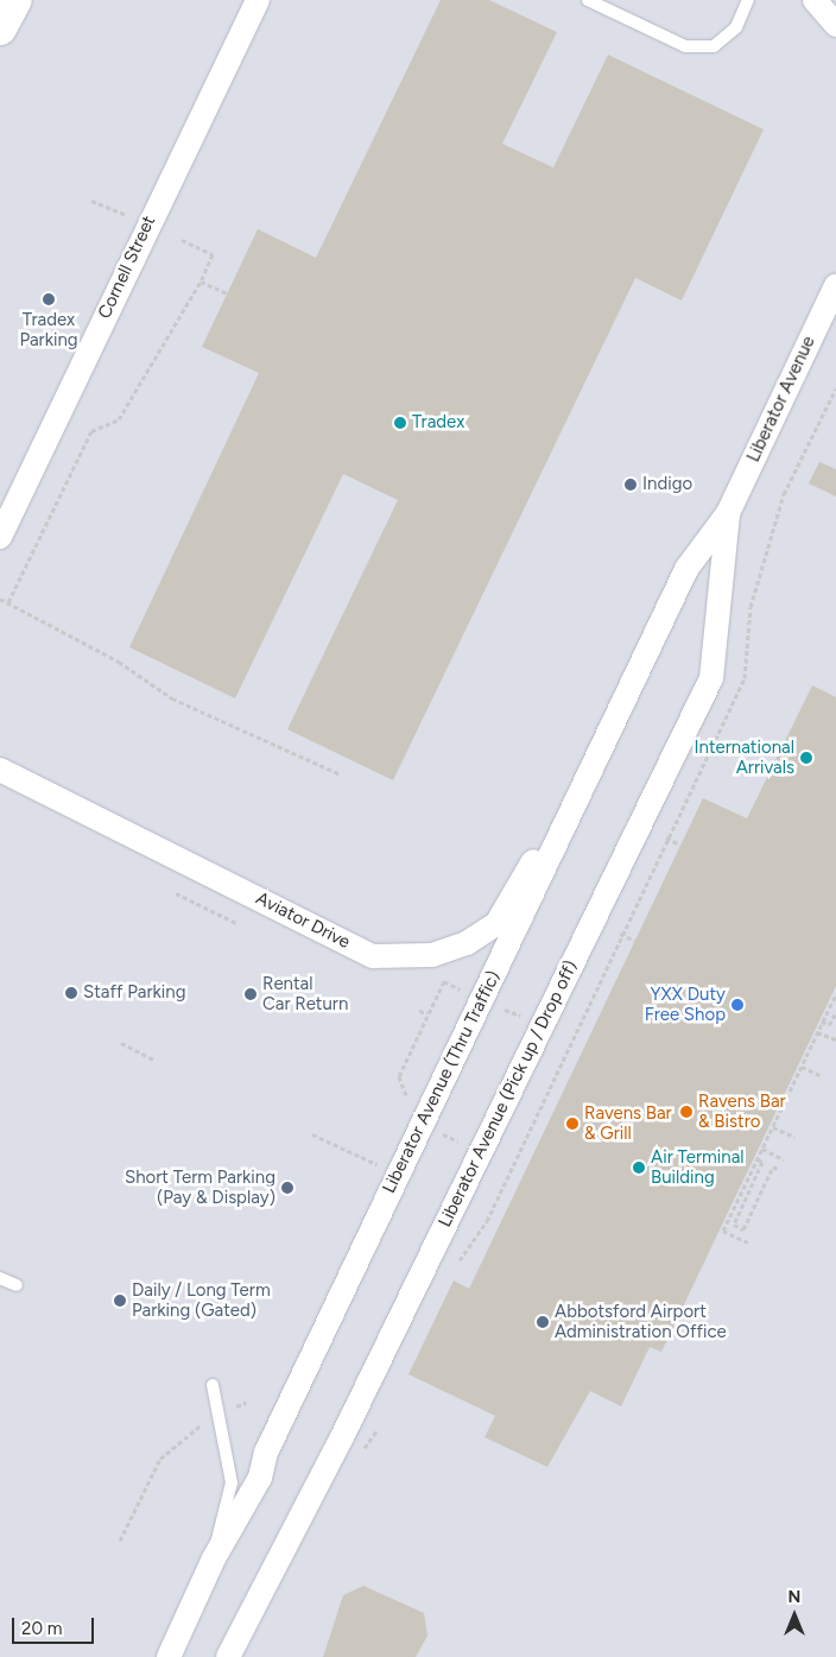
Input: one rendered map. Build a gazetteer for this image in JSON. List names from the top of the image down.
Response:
{
  "streets": {
    "street": [
      "Cornell Street",
      "Liberator Avenue",
      "Aviator Drive",
      "Liberator Avenue (Thru Traffic)",
      "Liberator Avenue (Pick up / Drop off)"
    ]
  },
  "crossings": [
    ["Liberator Avenue", "Liberator Avenue (Thru Traffic)"],
    ["Liberator Avenue", "Liberator Avenue (Pick up / Drop off)"],
    ["Aviator Drive", "Liberator Avenue (Thru Traffic)"],
    ["Liberator Avenue (Thru Traffic)", "Liberator Avenue (Pick up / Drop off)"]
  ],
  "places": [
    "Tradex Parking",
    "Tradex",
    "Indigo",
    "International Arrivals",
    "Staff Parking",
    "Rental Car Return",
    "YXX Duty Free Shop",
    "Ravens Bar & Bistro",
    "Ravens Bar & Grill",
    "Air Terminal Building",
    "Short Term Parking (Pay & Display)",
    "Daily / Long Term Parking (Gated)",
    "Abbotsford Airport Administration Office"
  ],
  "scale_bar": "20 m",
  "north": "top"
}
